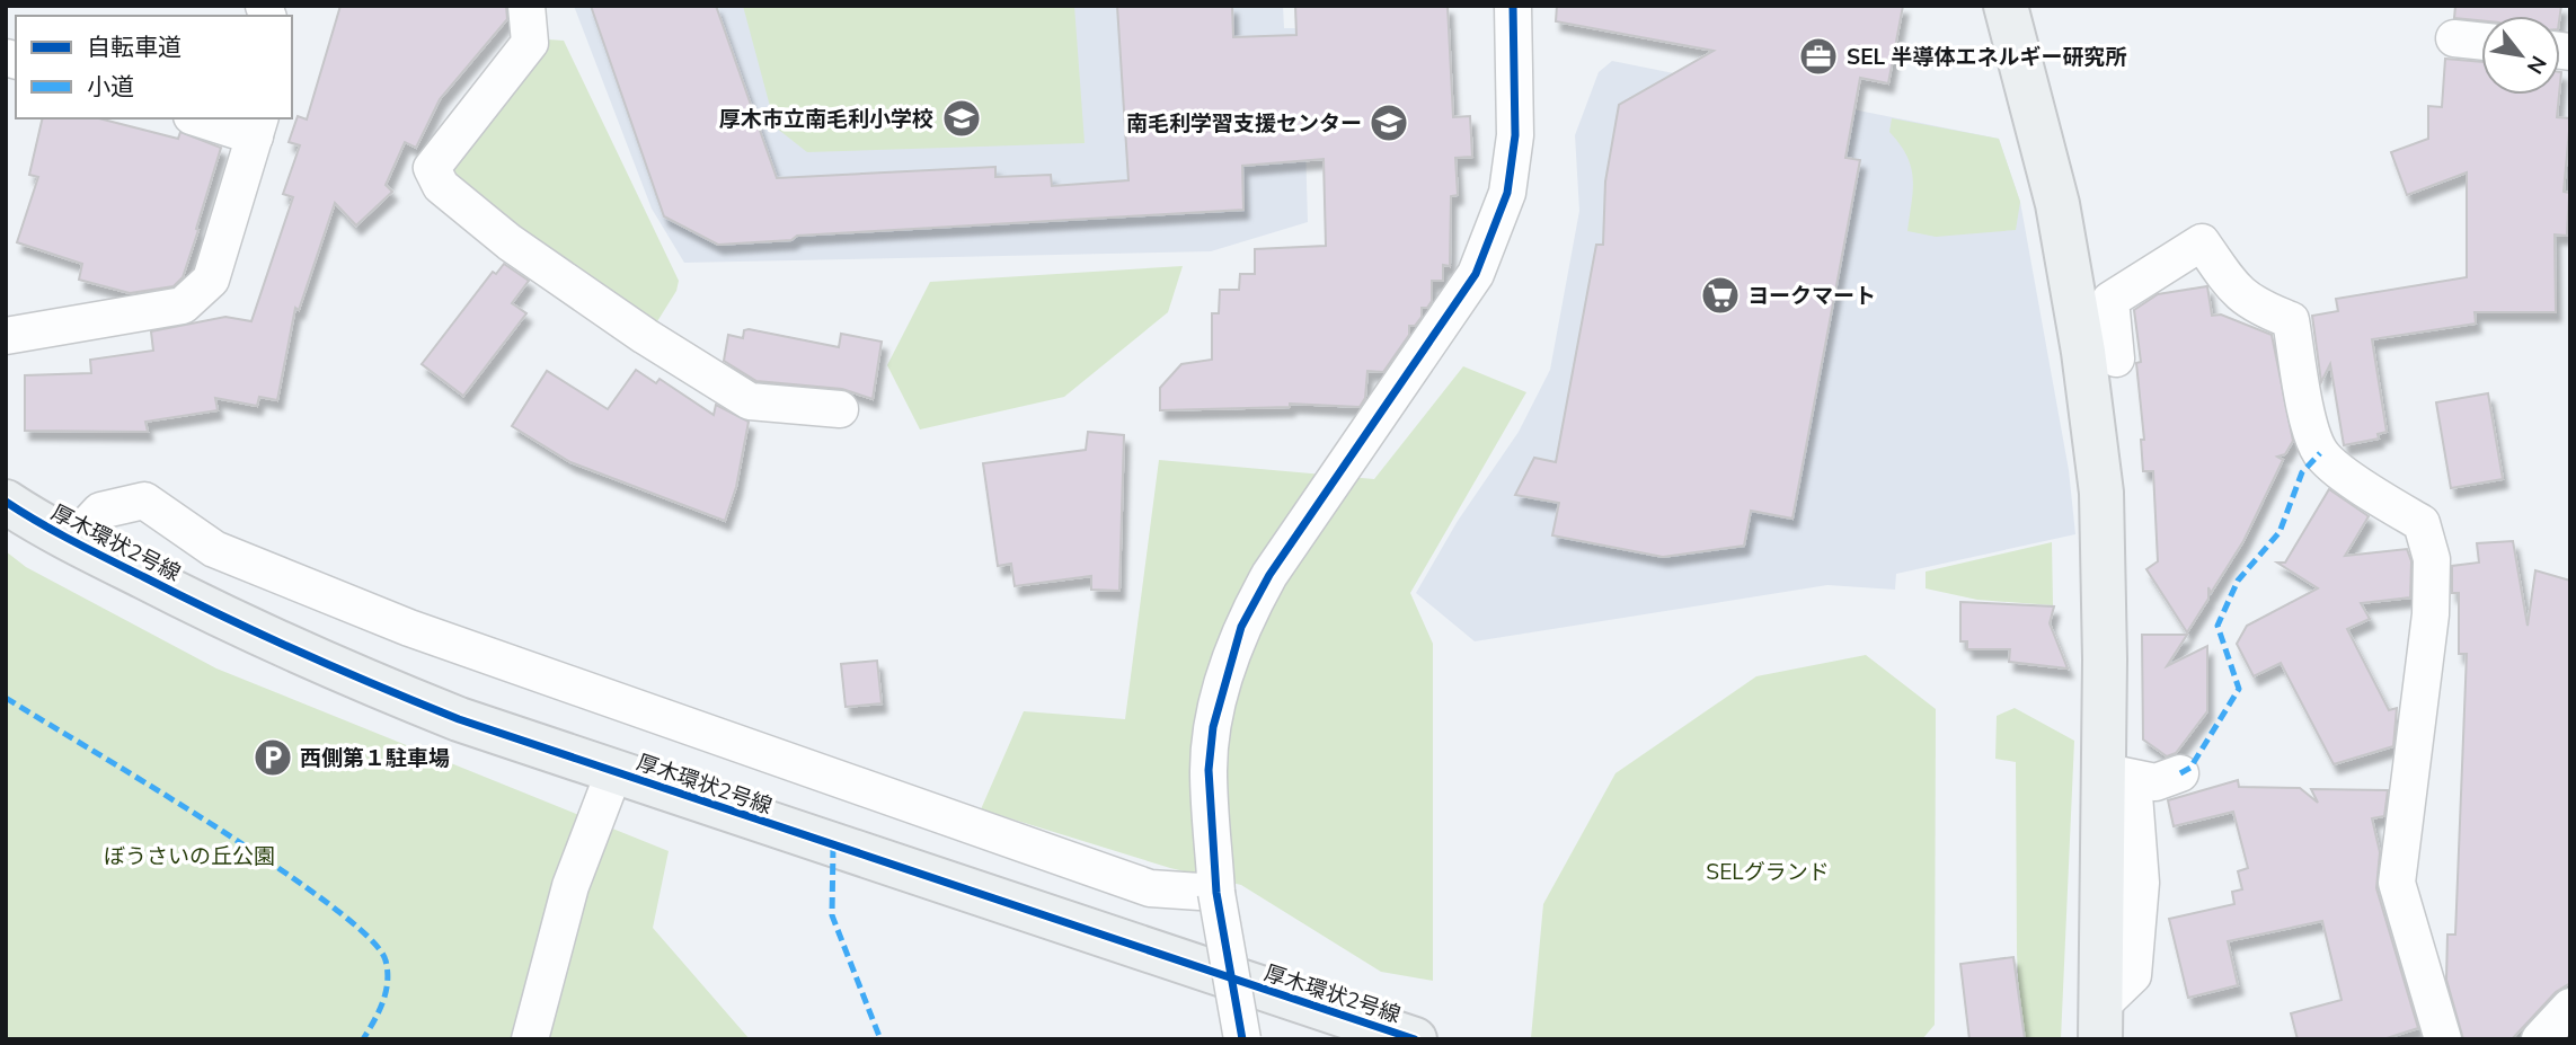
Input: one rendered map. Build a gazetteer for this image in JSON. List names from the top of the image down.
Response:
{
  "streets": {
    "street": ["厚木環状2号線"]
  },
  "parks": ["ぼうさいの丘公園", "SELグランド"],
  "places": {
    "office": ["SEL 半導体エネルギー研究所"],
    "school or university": ["厚木市立南毛利小学校", "南毛利学習支援センター"],
    "supermarket": ["ヨークマート"],
    "parking": ["西側第１駐車場"]
  },
  "legend": ["自転車道", "小道"],
  "north": "bottom right"
}
